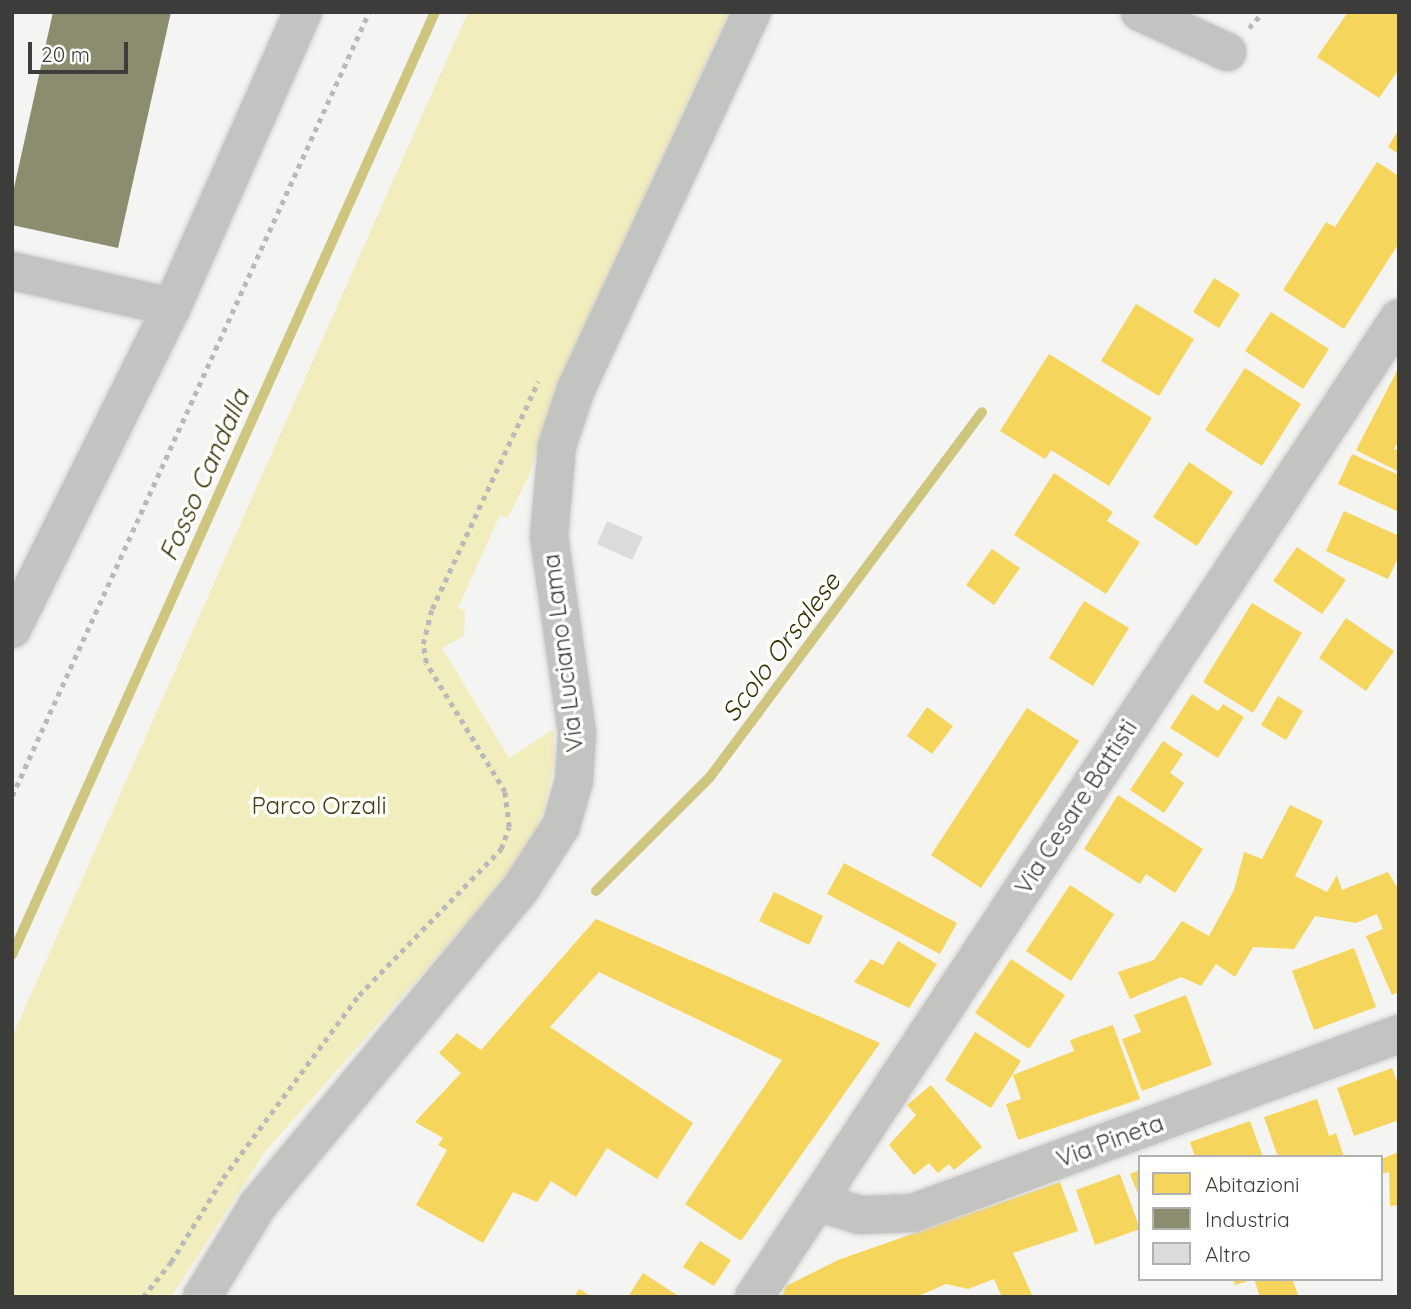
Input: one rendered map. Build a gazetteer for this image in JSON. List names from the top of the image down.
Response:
{
  "streets": {
    "street": ["Via Luciano Lama", "Via Cesare Battisti", "Via Pineta"]
  },
  "crossings": [
    ["Via Cesare Battisti", "Via Pineta"]
  ],
  "water": ["Fosso Candalla", "Scolo Orsalese"],
  "parks": ["Parco Orzali"],
  "legend": ["Abitazioni", "Industria", "Altro"],
  "scale_bar": "20 m"
}
